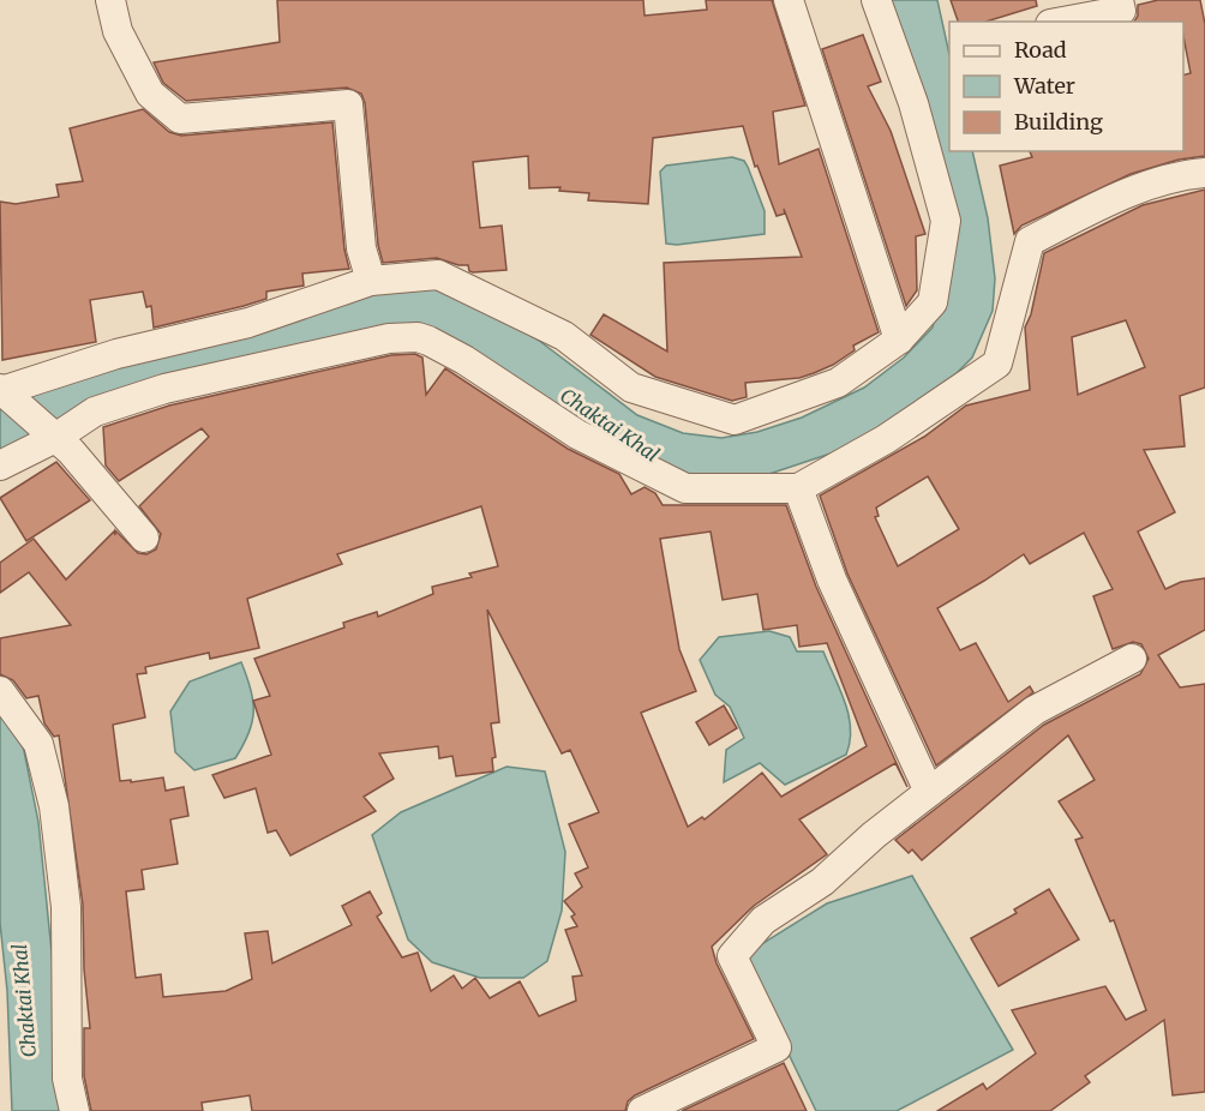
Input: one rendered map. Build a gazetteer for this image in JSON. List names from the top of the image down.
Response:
{
  "water": ["Chaktai Khal"],
  "legend": ["Road", "Water", "Building"]
}
